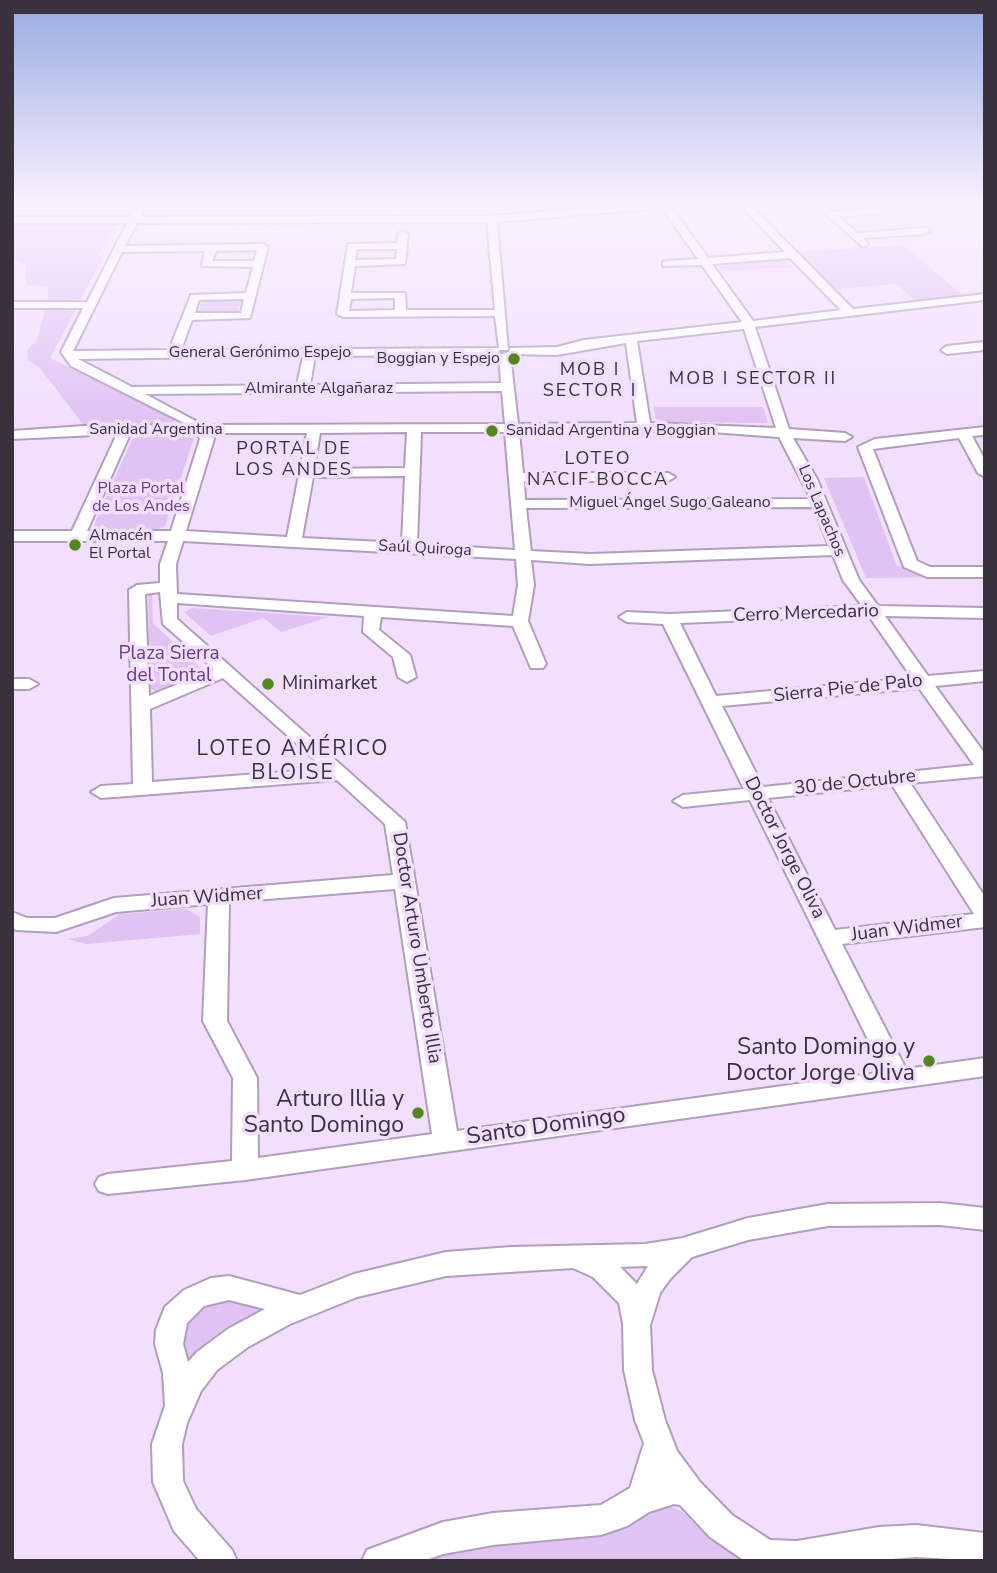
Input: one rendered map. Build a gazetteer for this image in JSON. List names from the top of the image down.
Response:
{
  "streets": {
    "street": [
      "General Gerónimo Espejo",
      "Almirante Algañaraz",
      "Sanidad Argentina",
      "Miguel Ángel Sugo Galeano",
      "Los Lapachos",
      "Saúl Quiroga",
      "Cerro Mercedario",
      "Sierra Pie de Palo",
      "30 de Octubre",
      "Doctor Jorge Oliva",
      "Juan Widmer",
      "Doctor Arturo Umberto Illia",
      "Santo Domingo"
    ]
  },
  "crossings": [
    ["General Gerónimo Espejo", "Los Lapachos"],
    ["Sanidad Argentina", "Los Lapachos"],
    ["Sanidad Argentina", "Doctor Arturo Umberto Illia"],
    ["Miguel Ángel Sugo Galeano", "Los Lapachos"],
    ["Los Lapachos", "Saúl Quiroga"],
    ["Los Lapachos", "Cerro Mercedario"],
    ["Los Lapachos", "Sierra Pie de Palo"],
    ["Los Lapachos", "30 de Octubre"],
    ["Saúl Quiroga", "Doctor Arturo Umberto Illia"],
    ["Cerro Mercedario", "Doctor Jorge Oliva"],
    ["Sierra Pie de Palo", "Doctor Jorge Oliva"],
    ["30 de Octubre", "Doctor Jorge Oliva"],
    ["Doctor Jorge Oliva", "Juan Widmer"],
    ["Doctor Jorge Oliva", "Santo Domingo"],
    ["Juan Widmer", "Doctor Arturo Umberto Illia"],
    ["Doctor Arturo Umberto Illia", "Santo Domingo"]
  ],
  "districts": [
    "MOB I SECTOR I",
    "MOB I SECTOR II",
    "PORTAL DE LOS ANDES",
    "LOTEO NACIF BOCCA",
    "LOTEO AMÉRICO BLOISE"
  ],
  "parks": ["Plaza Portal de Los Andes", "Plaza Sierra del Tontal"],
  "places": [
    "Boggian y Espejo",
    "Sanidad Argentina y Boggian",
    "Almacén El Portal",
    "Minimarket",
    "Santo Domingo y Doctor Jorge Oliva",
    "Arturo Illia y Santo Domingo"
  ]
}
